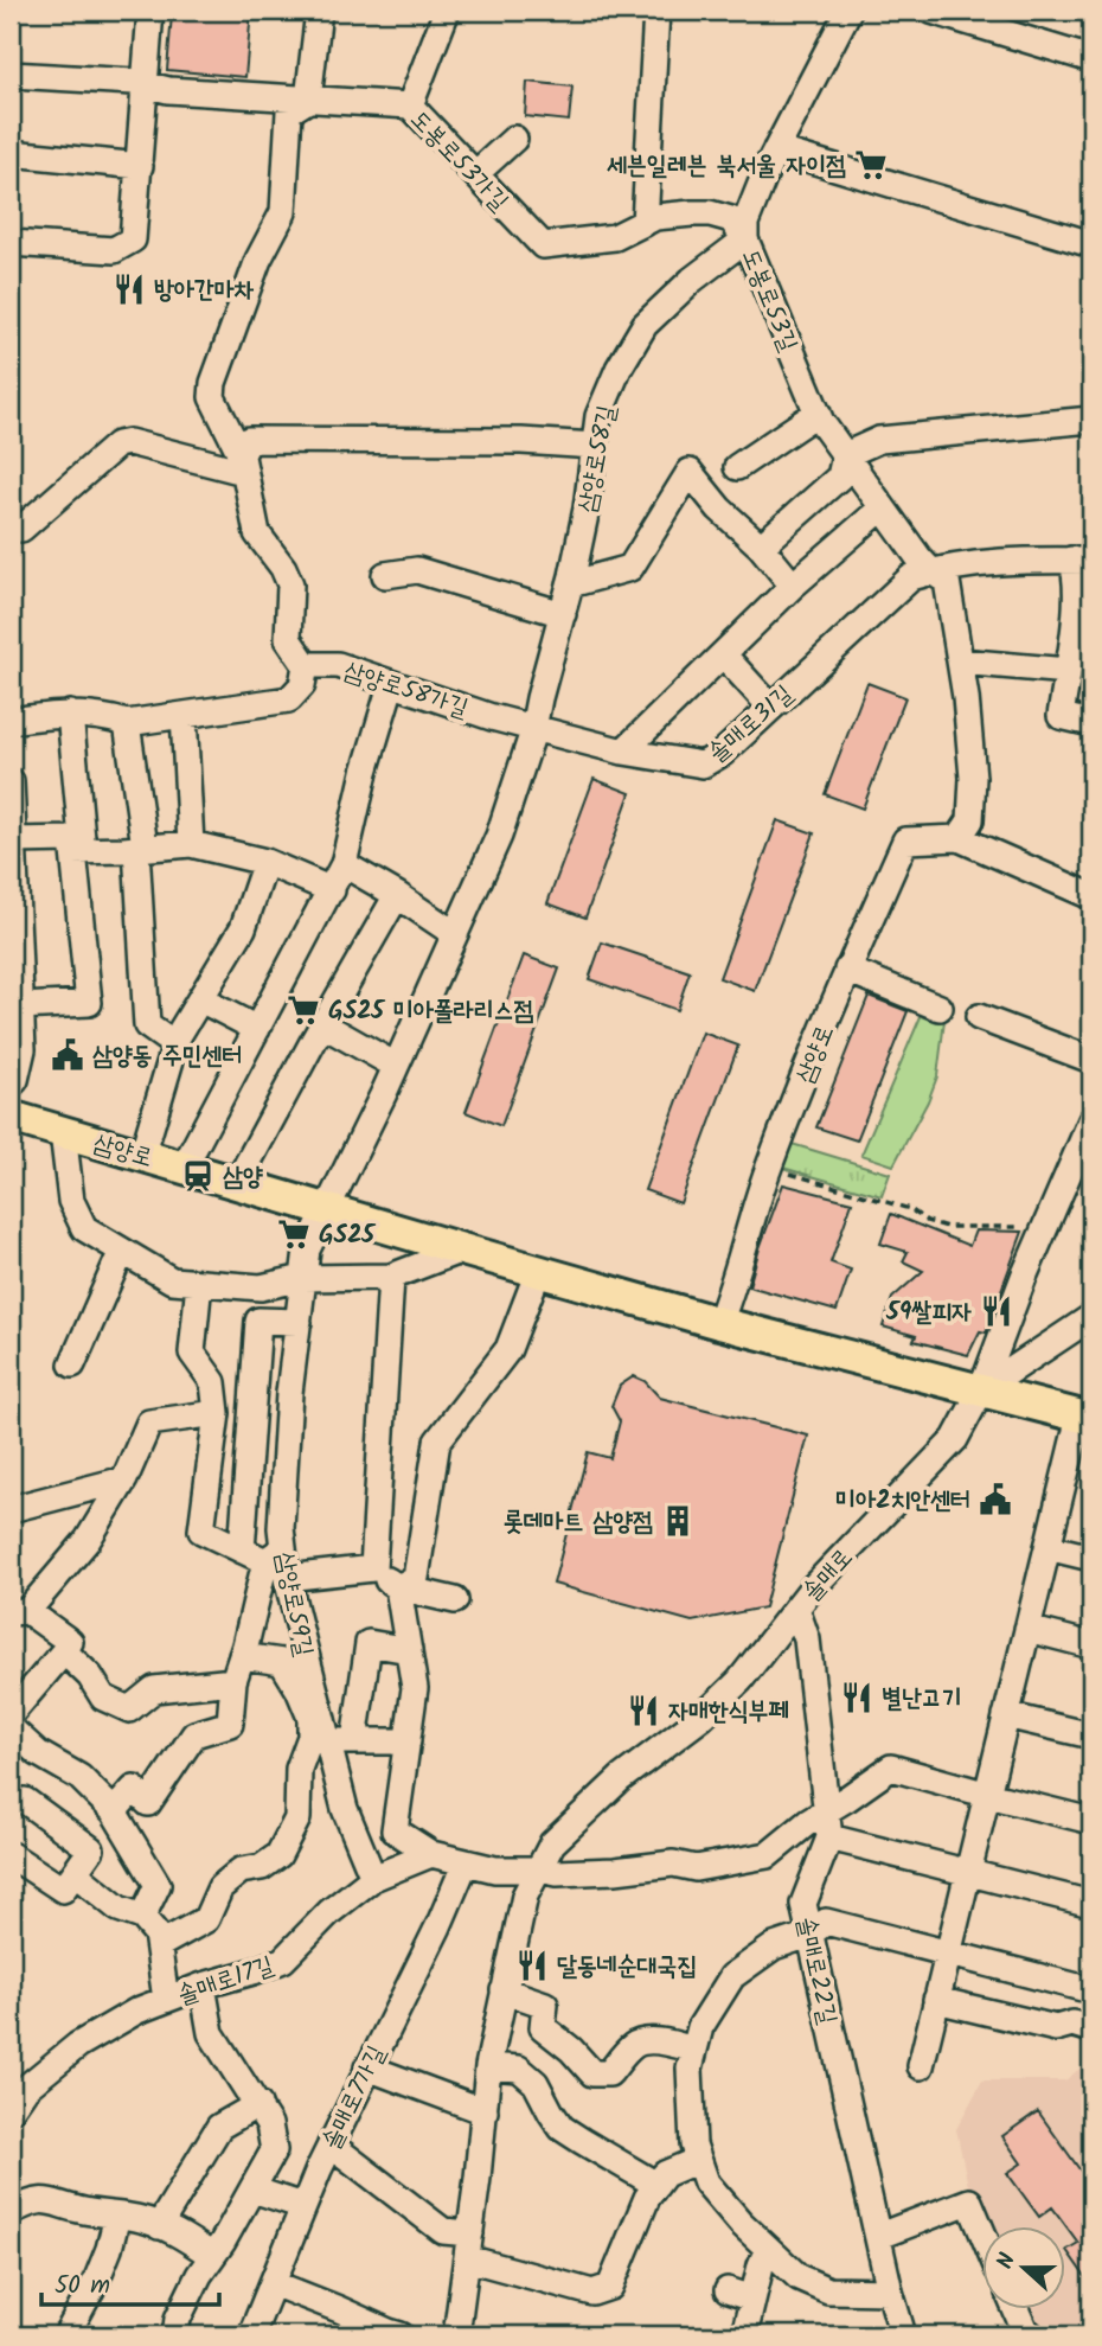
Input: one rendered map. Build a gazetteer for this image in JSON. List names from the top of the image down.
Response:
{
  "streets": {
    "main road": ["삼양로"],
    "street": [
      "도봉로53가길",
      "도봉로53길",
      "삼양로58길",
      "삼양로58가길",
      "솔매로31길",
      "솔매로",
      "삼양로59길",
      "솔매로22길",
      "솔매로17길",
      "솔매로7가길"
    ]
  },
  "crossings": [
    ["도봉로53가길", "도봉로53길"],
    ["도봉로53가길", "삼양로58길"],
    ["도봉로53길", "삼양로58길"],
    ["도봉로53길", "솔매로31길"],
    ["삼양로58길", "삼양로58가길"],
    ["삼양로58길", "솔매로31길"],
    ["삼양로58길", "삼양로"],
    ["삼양로58길", "삼양로59길"],
    ["삼양로58가길", "솔매로31길"],
    ["삼양로", "솔매로"],
    ["삼양로", "삼양로59길"],
    ["솔매로", "솔매로22길"],
    ["삼양로59길", "솔매로17길"]
  ],
  "places": {
    "supermarket": ["세븐일레븐 북서울 자이점", "GS25 미아폴라리스점", "GS25"],
    "restaurant": [
      "방아간마차",
      "59쌀피자",
      "별난고기",
      "자매한식부페",
      "달동네순대국집"
    ],
    "public building": ["삼양동 주민센터", "미아2치안센터"],
    "station": ["삼양"],
    "building": ["롯데마트 삼양점"]
  },
  "scale_bar": "50 m",
  "north": "left"
}
